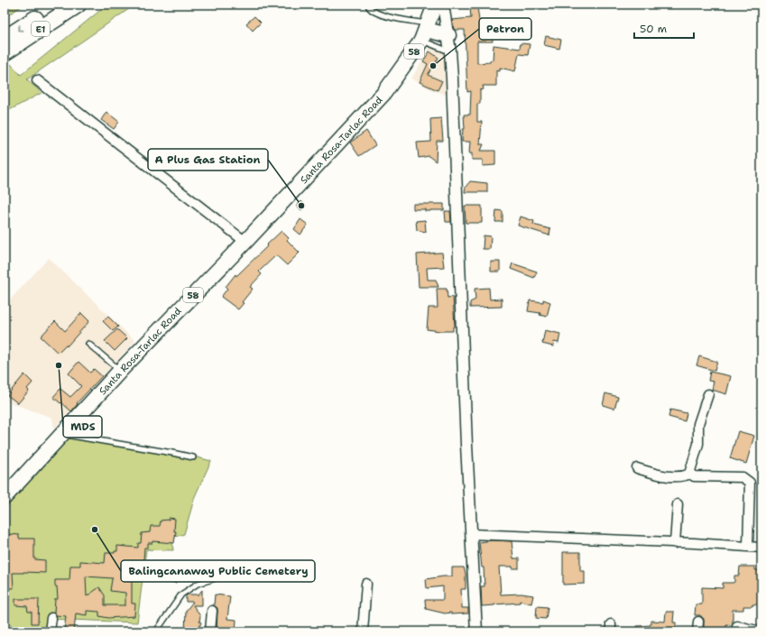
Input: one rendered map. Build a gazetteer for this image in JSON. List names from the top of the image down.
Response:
{
  "streets": {
    "highway": ["E1", "58", "Santa Rosa-Tarlac Road"]
  },
  "places": [
    "Petron",
    "A Plus Gas Station",
    "MDS",
    "Balingcanaway Public Cemetery"
  ],
  "scale_bar": "50 m"
}
